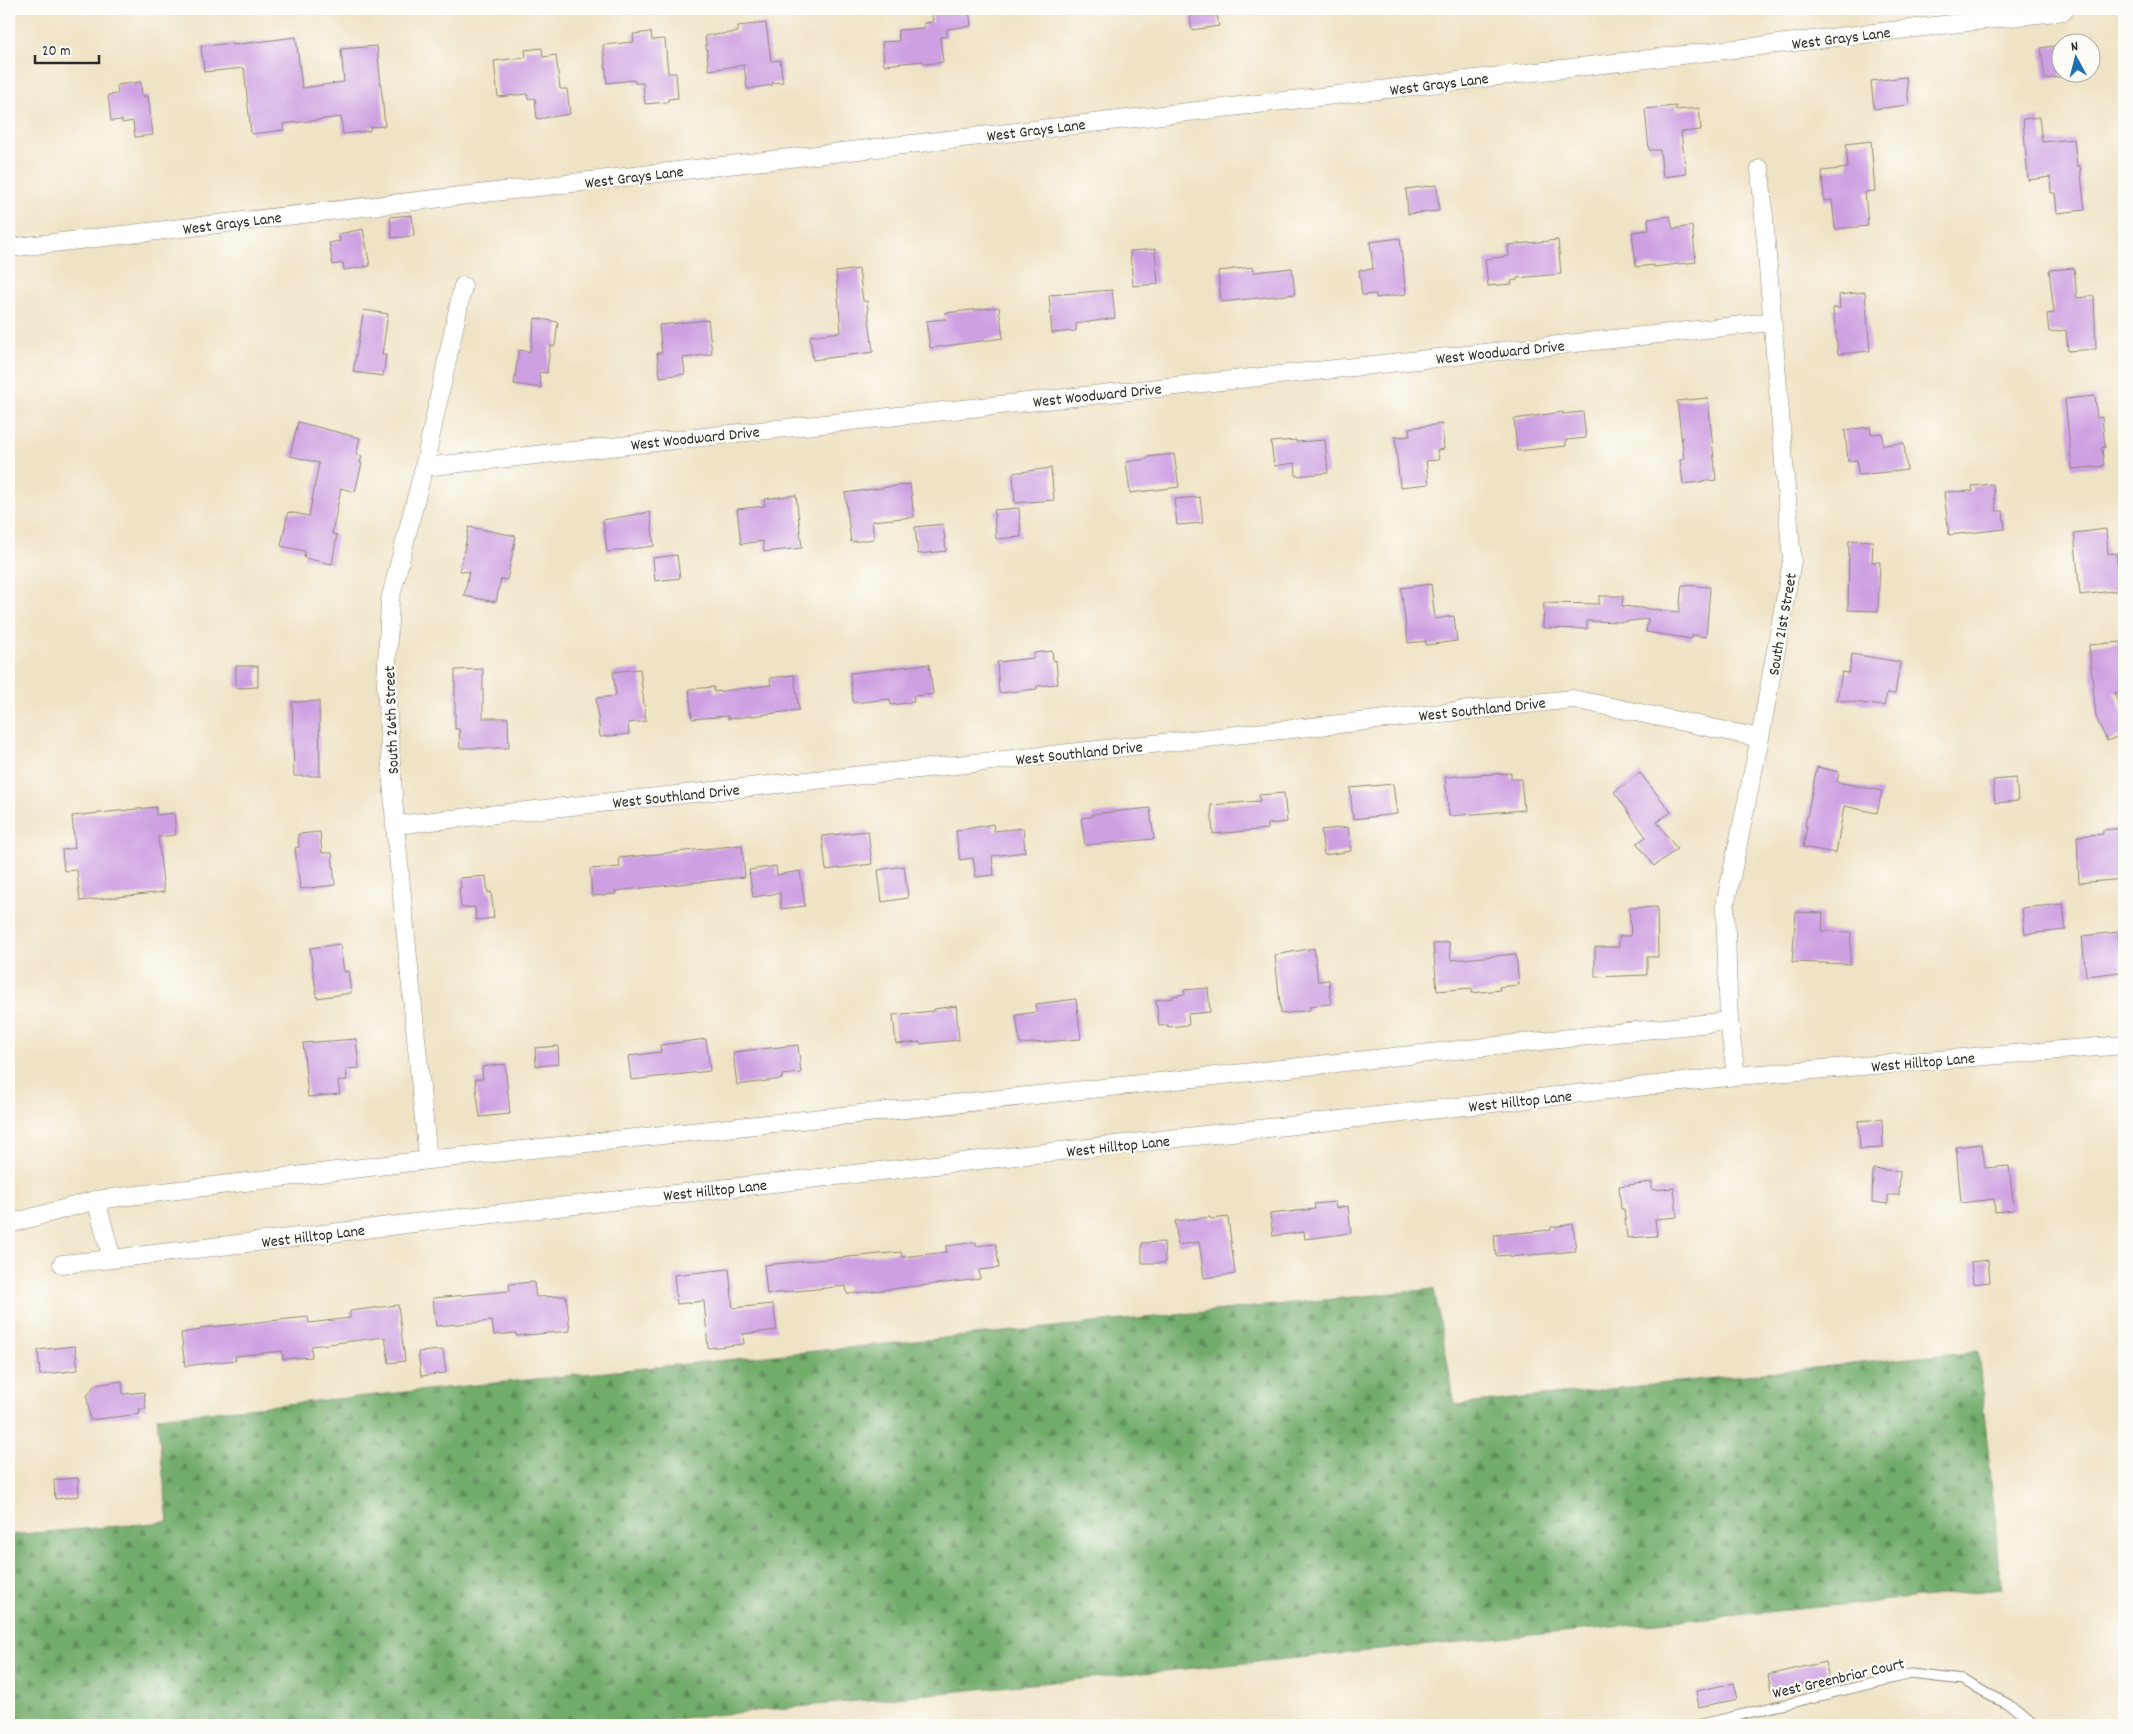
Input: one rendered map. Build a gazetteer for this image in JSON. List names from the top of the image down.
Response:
{
  "streets": {
    "street": [
      "West Grays Lane",
      "West Woodward Drive",
      "South 21st Street",
      "West Southland Drive",
      "South 26th Street",
      "West Hilltop Lane"
    ],
    "lane": ["West Greenbriar Court"]
  },
  "crossings": [
    ["West Woodward Drive", "South 21st Street"],
    ["West Woodward Drive", "South 26th Street"],
    ["South 21st Street", "West Southland Drive"],
    ["South 21st Street", "West Hilltop Lane"],
    ["West Southland Drive", "South 26th Street"]
  ],
  "scale_bar": "20 m",
  "north": "top"
}
